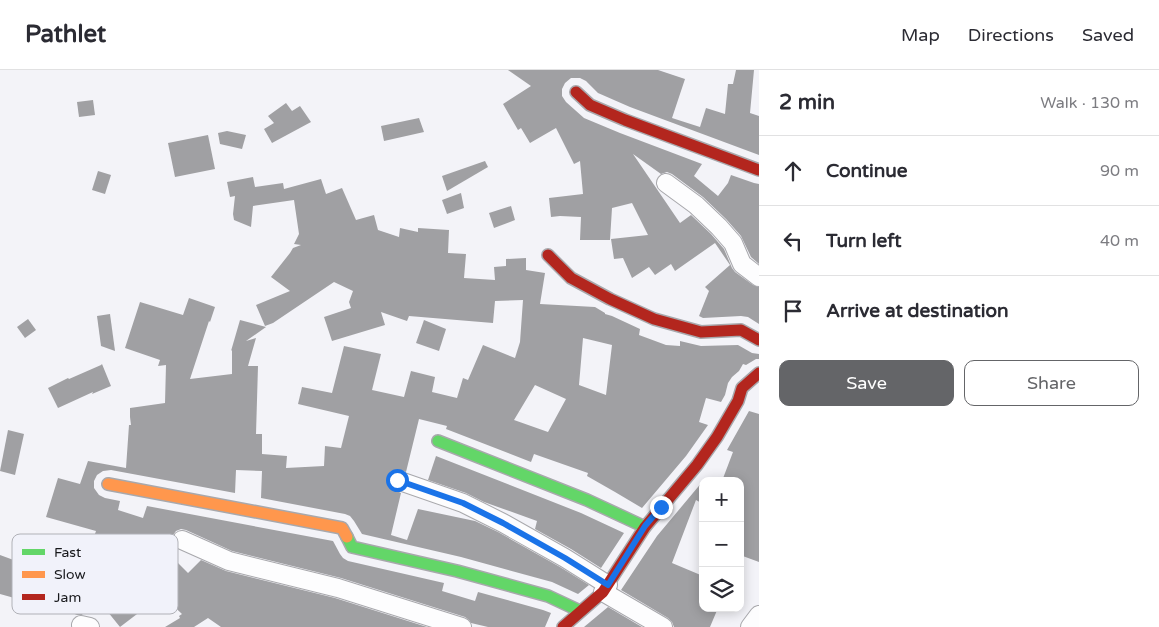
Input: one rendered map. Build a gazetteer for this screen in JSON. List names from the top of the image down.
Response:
{
  "legend": ["Fast", "Slow", "Jam"],
  "page": {
    "header": "Pathlet",
    "nav": ["Map", "Directions", "Saved"],
    "heading": ["2 min", "Walk · 130 m"],
    "list": [
      ["Continue", "90 m"],
      ["Turn left", "40 m"],
      "Arrive at destination"
    ],
    "buttons": ["Save", "Share"],
    "map_buttons": ["+", "−"]
  }
}
